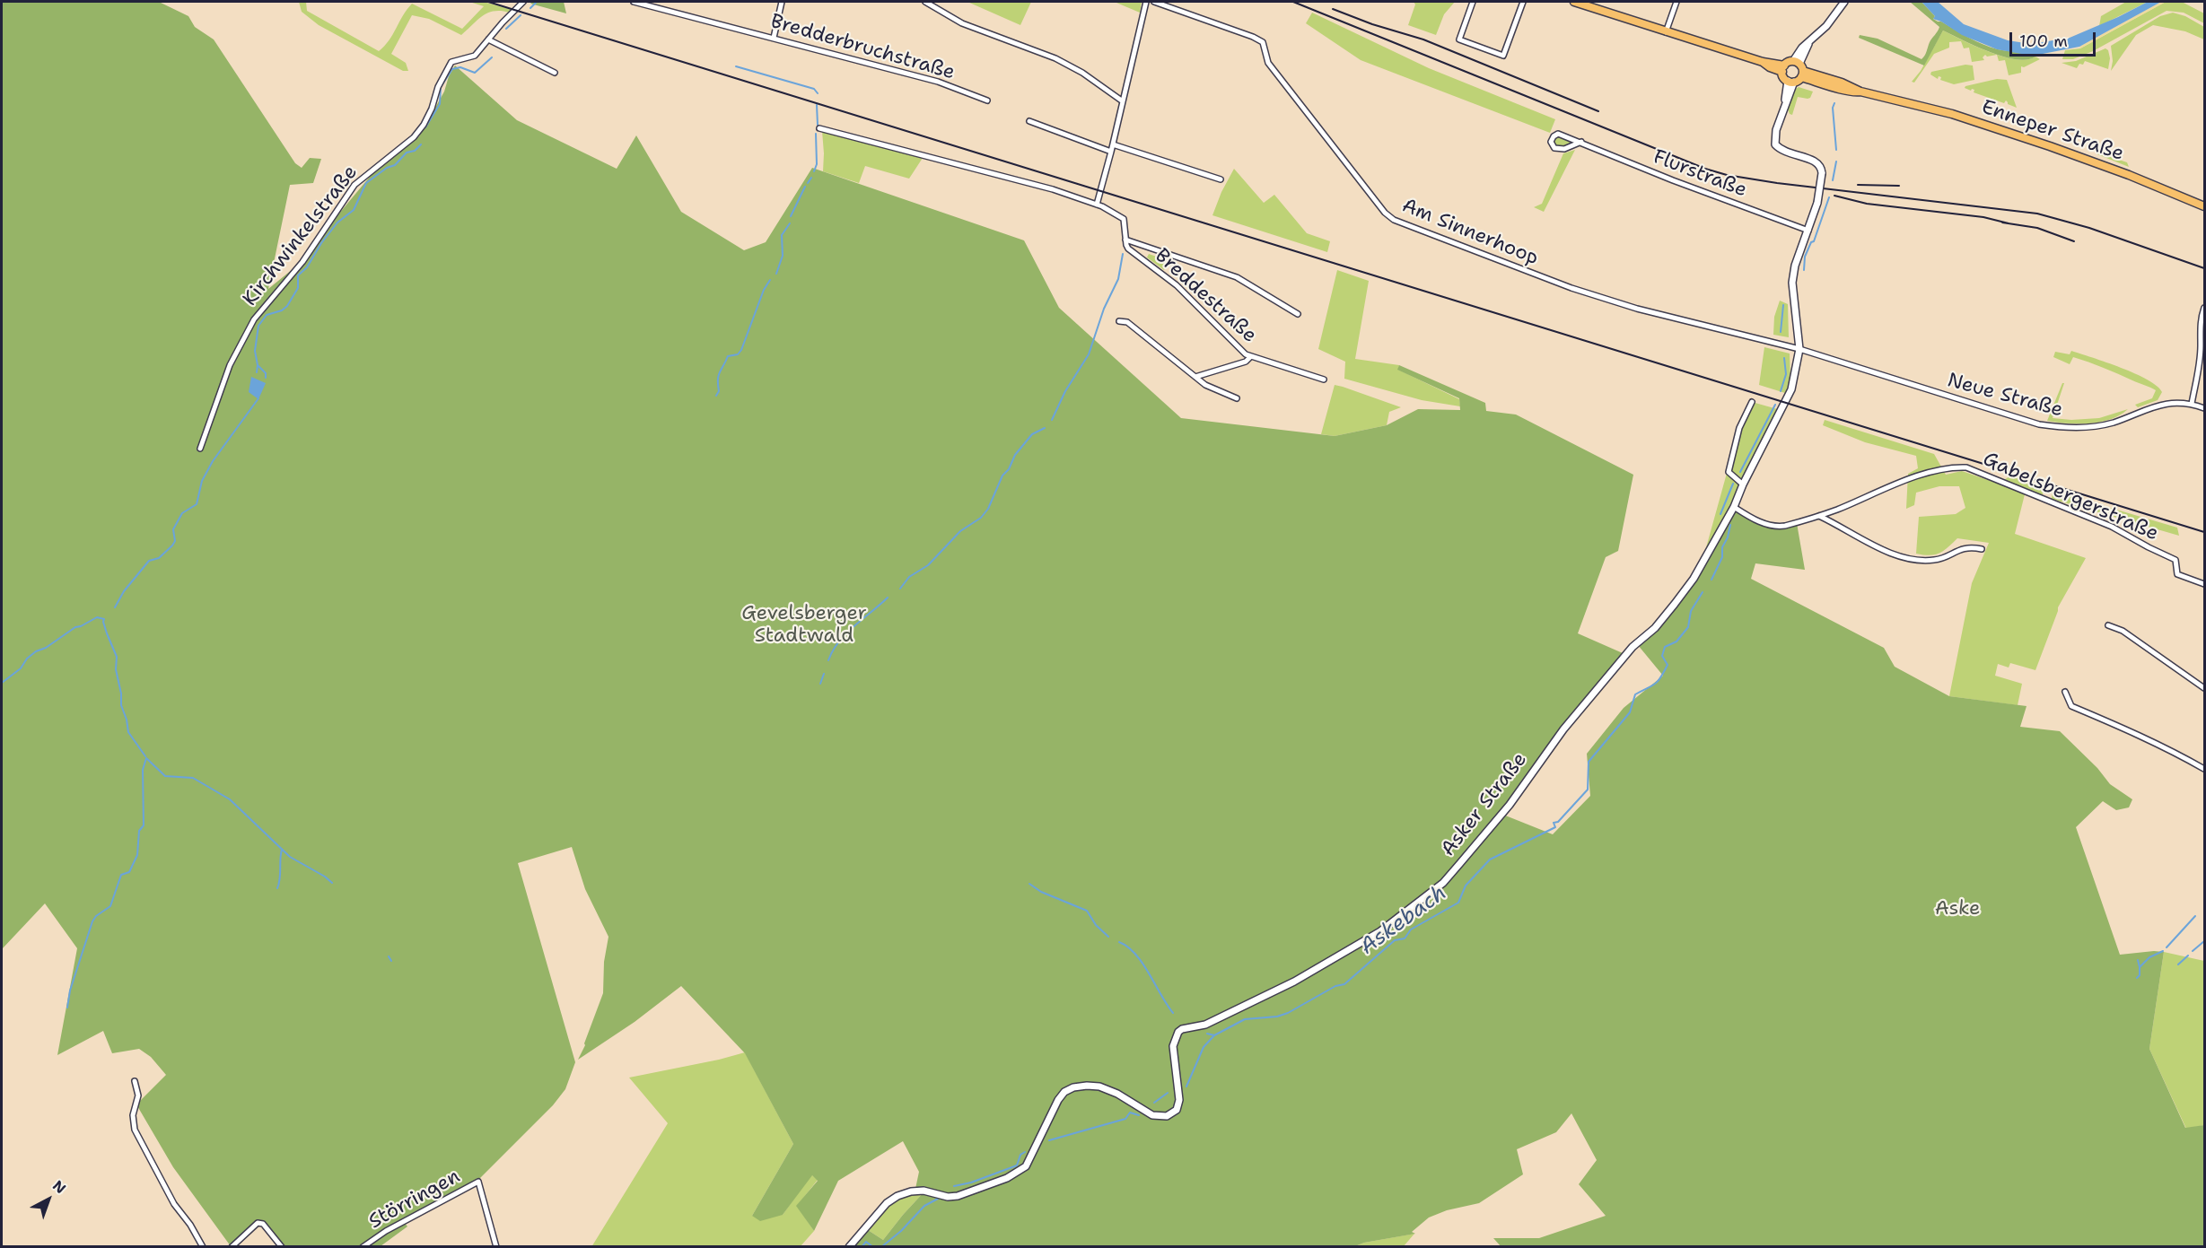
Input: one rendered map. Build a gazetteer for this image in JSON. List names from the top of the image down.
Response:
{
  "streets": {
    "main road": ["Enneper Straße"],
    "street": [
      "Bredderbruchstraße",
      "Flurstraße",
      "Am Sinnerhoop",
      "Kirchwinkelstraße",
      "Breddestraße",
      "Neue Straße",
      "Gabelsbergerstraße",
      "Asker Straße",
      "Störringen"
    ]
  },
  "crossings": [
    ["Flurstraße", "Asker Straße"],
    ["Am Sinnerhoop", "Neue Straße"],
    ["Am Sinnerhoop", "Asker Straße"],
    ["Neue Straße", "Asker Straße"],
    ["Gabelsbergerstraße", "Asker Straße"]
  ],
  "water": ["Askebach"],
  "parks": ["Gevelsberger Stadtwald", "Aske"],
  "scale_bar": "100 m",
  "north": "top right"
}
